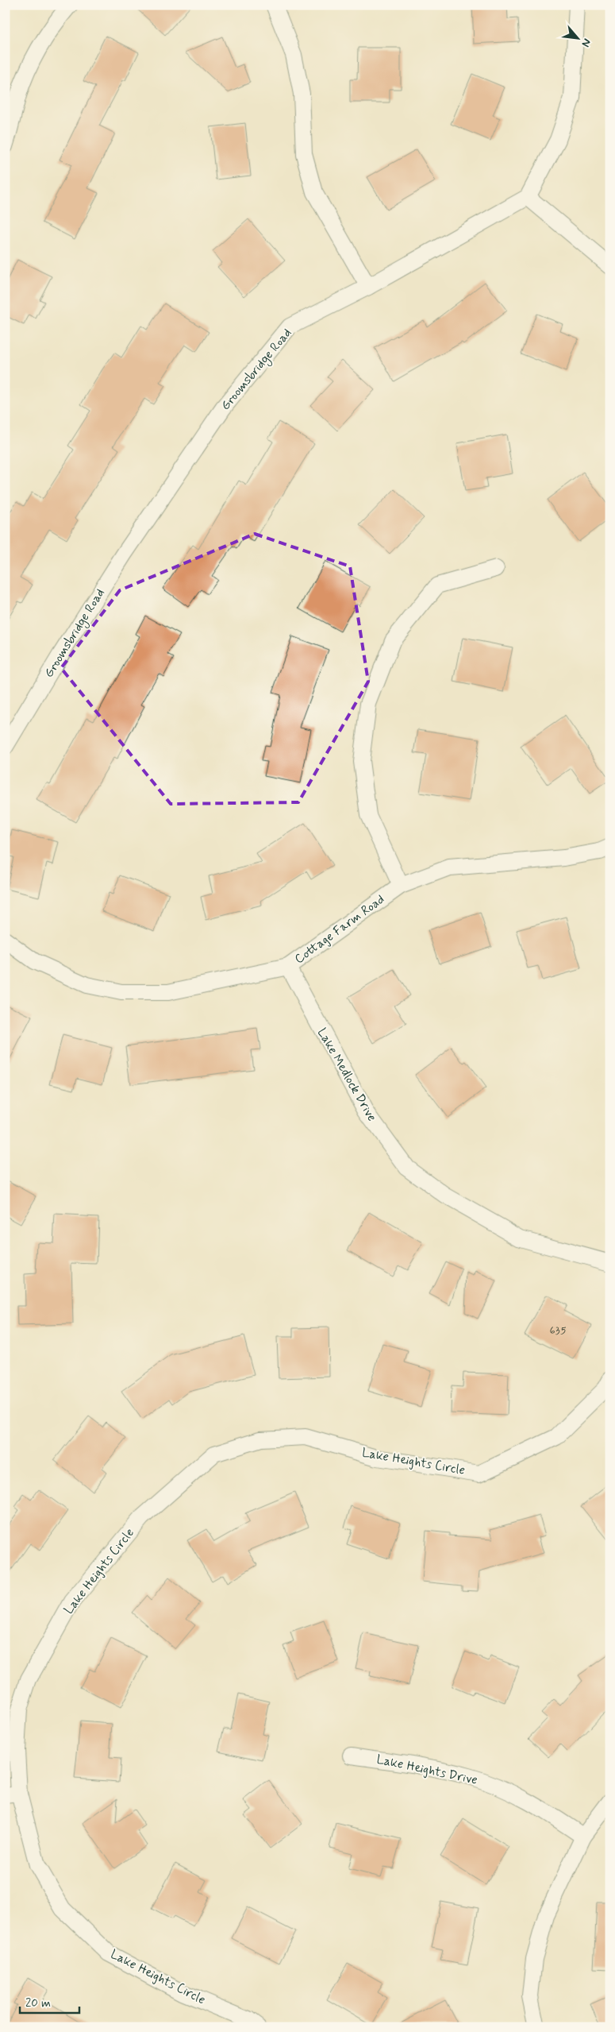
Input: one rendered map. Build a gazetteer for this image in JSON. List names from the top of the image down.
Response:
{
  "streets": {
    "street": [
      "Groomsbridge Road",
      "Cottage Farm Road",
      "Lake Medlock Drive",
      "Lake Heights Circle",
      "Lake Heights Drive"
    ]
  },
  "crossings": [
    ["Cottage Farm Road", "Lake Medlock Drive"]
  ],
  "house_numbers": ["635"],
  "scale_bar": "20 m",
  "north": "bottom right"
}
